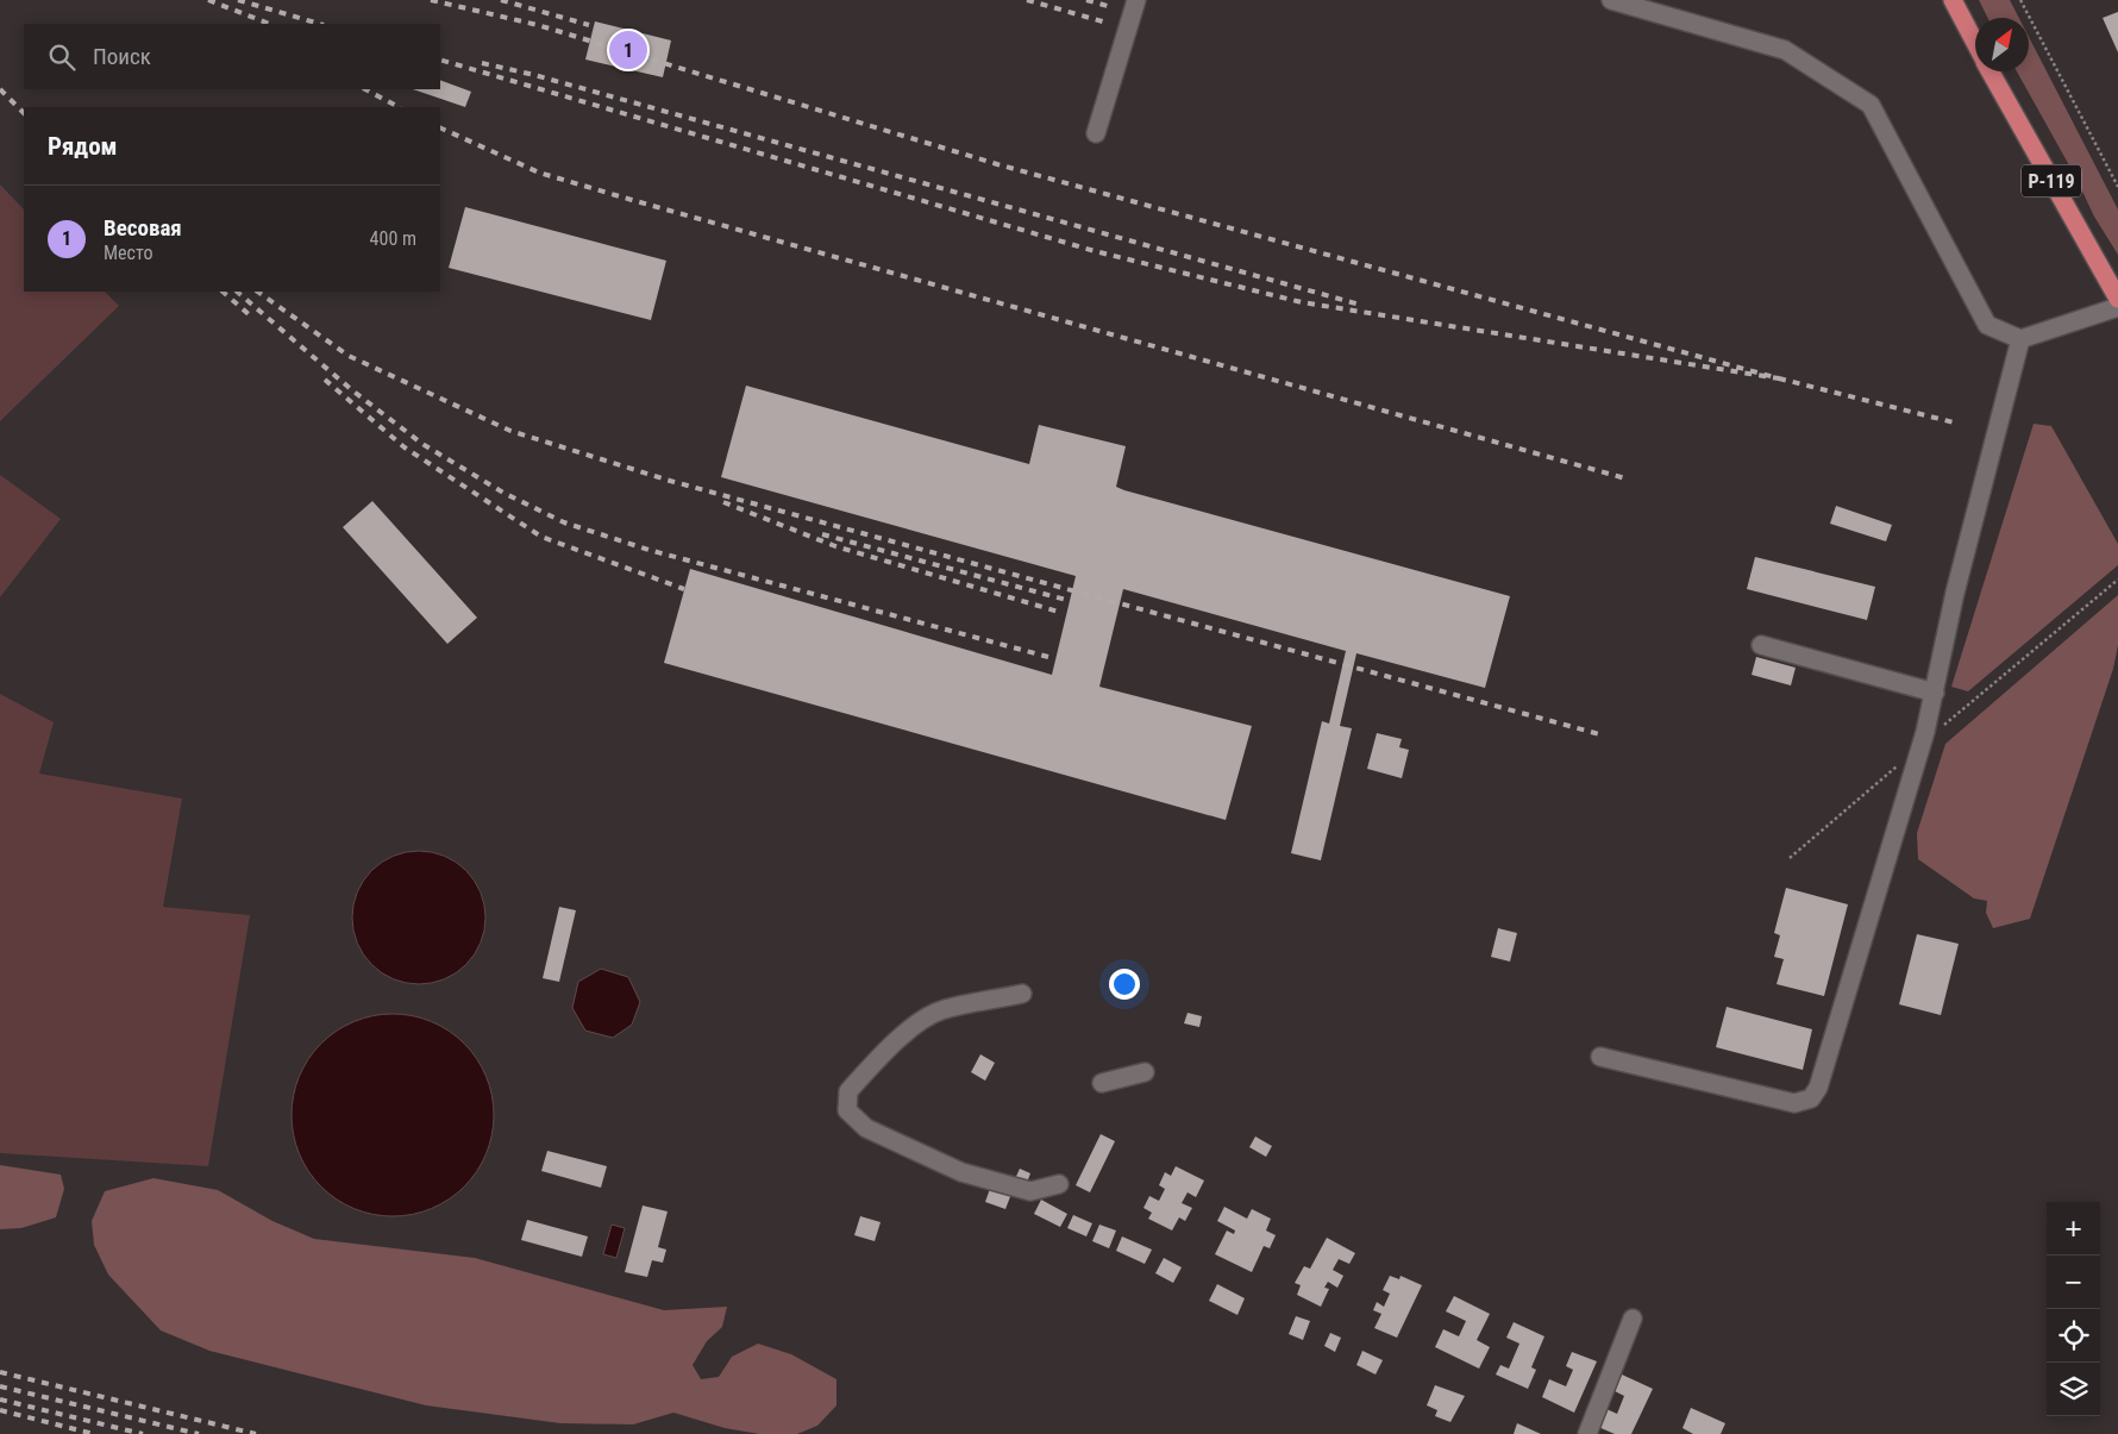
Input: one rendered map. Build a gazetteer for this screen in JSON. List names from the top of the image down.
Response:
{
  "streets": {
    "highway": ["Р-119"]
  },
  "north": "top right",
  "page": {
    "search": "Поиск",
    "pins": "1",
    "heading": "Рядом",
    "list": [
      {
        "mark": "1",
        "name": "Весовая",
        "note": "Место",
        "value": "400 m"
      }
    ],
    "map_buttons": ["+", "−"]
  }
}
